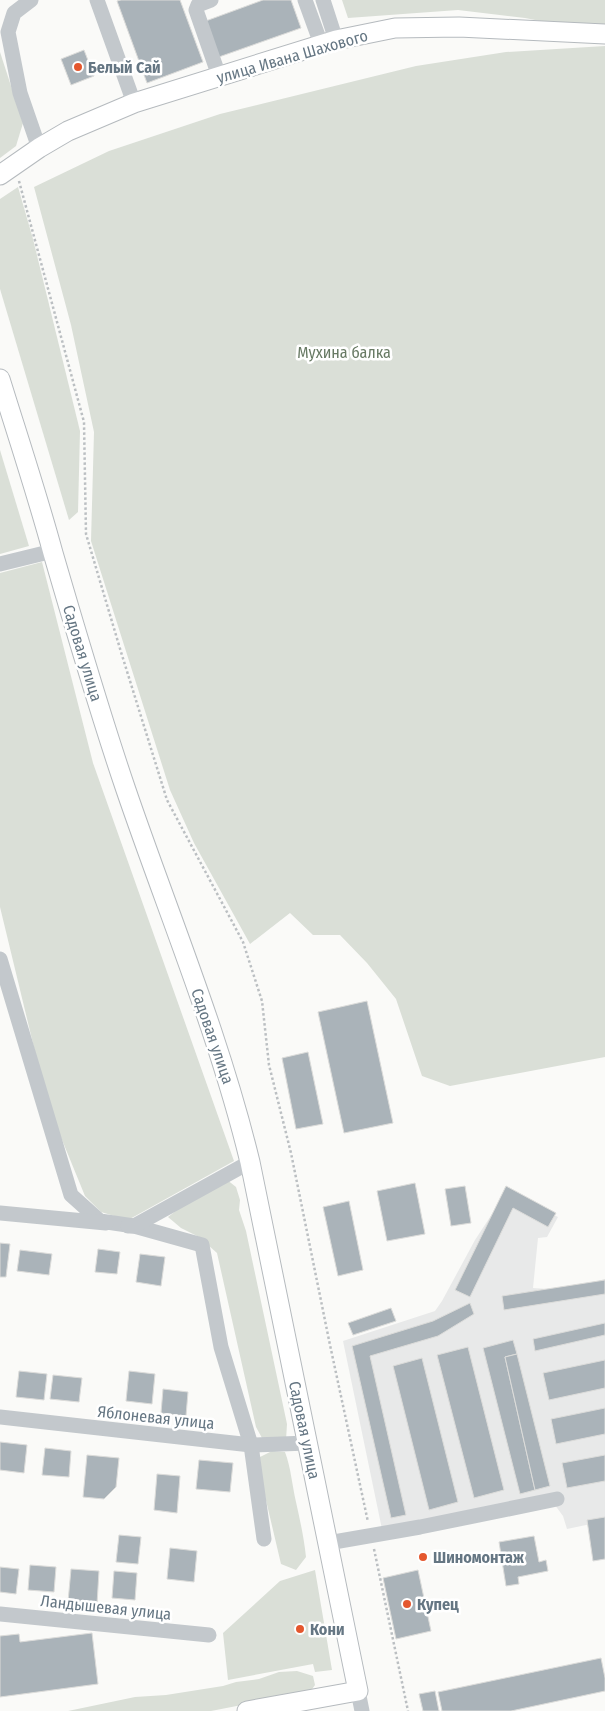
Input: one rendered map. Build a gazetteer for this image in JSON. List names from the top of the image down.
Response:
{
  "streets": {
    "main road": ["улица Ивана Шахового", "Садовая улица"],
    "street": ["Яблоневая улица", "Ландышевая улица"]
  },
  "crossings": [
    ["Садовая улица", "Яблоневая улица"]
  ],
  "parks": ["Мухина балка"],
  "places": [
    "Белый Сай",
    "Шиномонтаж",
    "Купец",
    "Кони"
  ]
}
